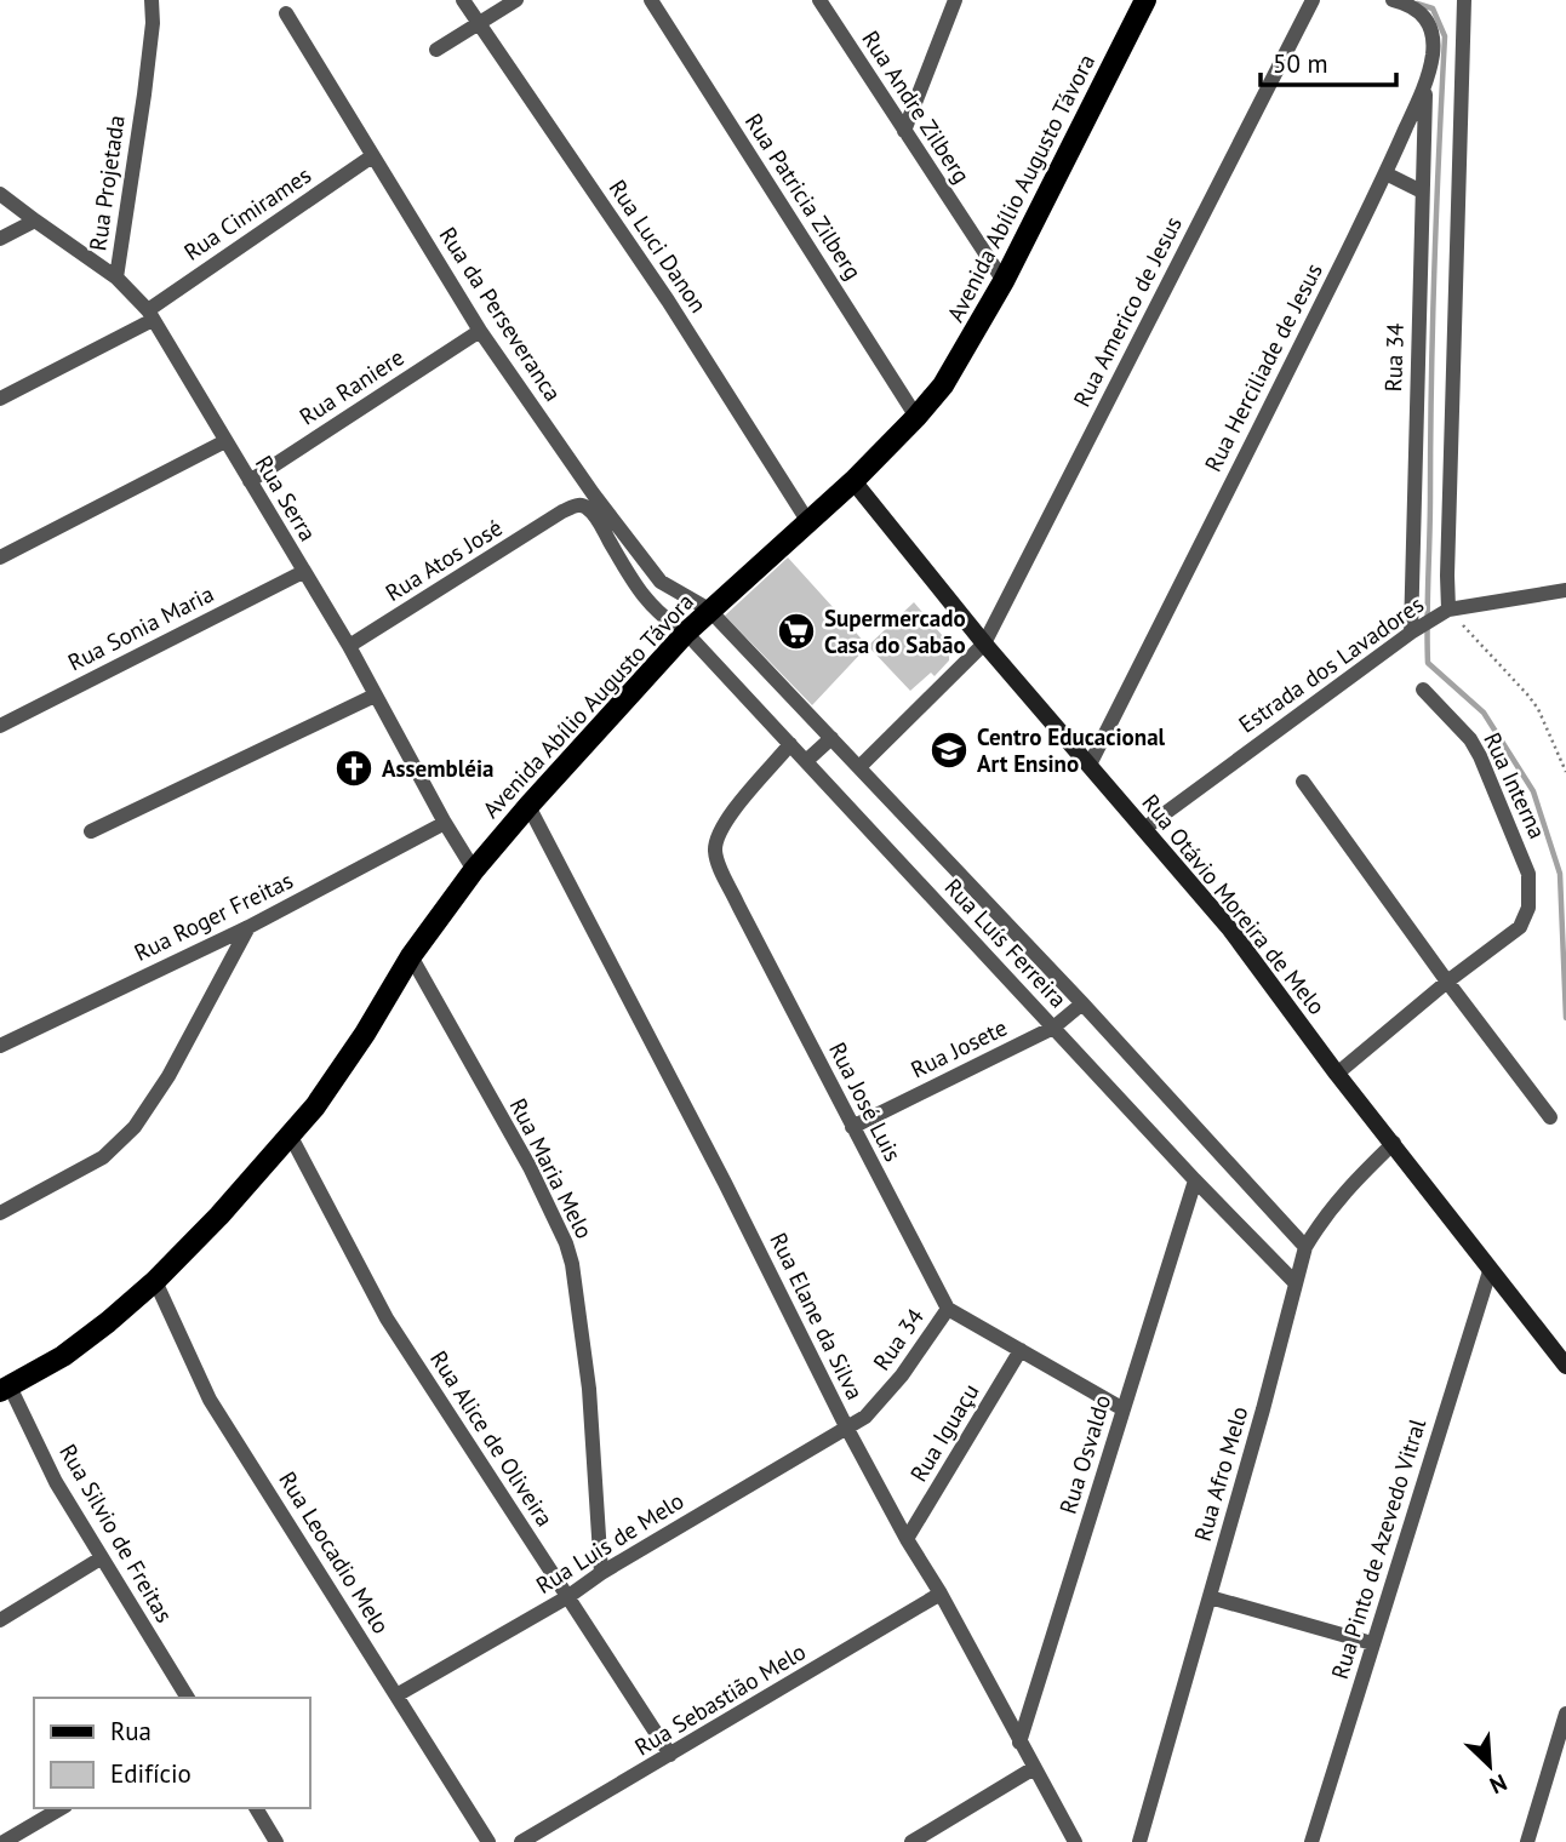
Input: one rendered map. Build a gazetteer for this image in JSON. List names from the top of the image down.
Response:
{
  "streets": {
    "main road": ["Avenida Abílio Augusto Távora"],
    "street": [
      "Rua Andre Zilberg",
      "Rua Projetada",
      "Rua Patricia Zilberg",
      "Rua Cimirames",
      "Rua Luci Danon",
      "Rua Americo de Jesus",
      "Rua da Perseveranca",
      "Rua 34",
      "Rua Herciliade de Jesus",
      "Rua Raniere",
      "Rua Serra",
      "Rua Atos José",
      "Rua Sonia Maria",
      "Estrada dos Lavadores",
      "Rua Interna",
      "Rua Otávio Moreira de Melo",
      "Rua Roger Freitas",
      "Rua Luís Ferreira",
      "Rua Josete",
      "Rua José Luis",
      "Rua Maria Melo",
      "Rua Elane da Silva",
      "Rua Iguaçu",
      "Rua Alice de Oliveira",
      "Rua Osvaldo",
      "Rua Afro Melo",
      "Rua Silvio de Freitas",
      "Rua Luis de Melo",
      "Rua Pinto de Azevedo Vitral",
      "Rua Leocadio Melo",
      "Rua Sebastião Melo"
    ]
  },
  "crossings": [
    ["Rua Andre Zilberg", "Avenida Abílio Augusto Távora"],
    ["Rua Projetada", "Rua Serra"],
    ["Avenida Abílio Augusto Távora", "Rua Patricia Zilberg"],
    ["Avenida Abílio Augusto Távora", "Rua Luci Danon"],
    ["Avenida Abílio Augusto Távora", "Rua da Perseveranca"],
    ["Avenida Abílio Augusto Távora", "Rua Serra"],
    ["Avenida Abílio Augusto Távora", "Rua Otávio Moreira de Melo"],
    ["Avenida Abílio Augusto Távora", "Rua Luís Ferreira"],
    ["Avenida Abílio Augusto Távora", "Rua Maria Melo"],
    ["Avenida Abílio Augusto Távora", "Rua Elane da Silva"],
    ["Avenida Abílio Augusto Távora", "Rua Alice de Oliveira"],
    ["Avenida Abílio Augusto Távora", "Rua Silvio de Freitas"],
    ["Avenida Abílio Augusto Távora", "Rua Leocadio Melo"],
    ["Rua Cimirames", "Rua da Perseveranca"],
    ["Rua Cimirames", "Rua Serra"],
    ["Rua Americo de Jesus", "Rua Otávio Moreira de Melo"],
    ["Rua Americo de Jesus", "Rua Luís Ferreira"],
    ["Rua da Perseveranca", "Rua Raniere"],
    ["Rua da Perseveranca", "Rua Luís Ferreira"],
    ["Rua 34", "Rua Herciliade de Jesus"],
    ["Rua 34", "Estrada dos Lavadores"],
    ["Rua 34", "Rua José Luis"],
    ["Rua 34", "Rua Elane da Silva"],
    ["Rua 34", "Rua Luis de Melo"],
    ["Rua Herciliade de Jesus", "Rua Otávio Moreira de Melo"],
    ["Rua Raniere", "Rua Serra"],
    ["Rua Serra", "Rua Atos José"],
    ["Rua Serra", "Rua Sonia Maria"],
    ["Rua Serra", "Rua Roger Freitas"],
    ["Rua Atos José", "Rua Luís Ferreira"],
    ["Estrada dos Lavadores", "Rua Otávio Moreira de Melo"],
    ["Rua Interna", "Rua Otávio Moreira de Melo"],
    ["Rua Otávio Moreira de Melo", "Rua Afro Melo"],
    ["Rua Otávio Moreira de Melo", "Rua Pinto de Azevedo Vitral"],
    ["Rua Luís Ferreira", "Rua Josete"],
    ["Rua Luís Ferreira", "Rua José Luis"],
    ["Rua Luís Ferreira", "Rua Osvaldo"],
    ["Rua Luís Ferreira", "Rua Afro Melo"],
    ["Rua Josete", "Rua José Luis"],
    ["Rua Maria Melo", "Rua Luis de Melo"],
    ["Rua Elane da Silva", "Rua Iguaçu"],
    ["Rua Elane da Silva", "Rua Osvaldo"],
    ["Rua Elane da Silva", "Rua Luis de Melo"],
    ["Rua Elane da Silva", "Rua Sebastião Melo"],
    ["Rua Alice de Oliveira", "Rua Luis de Melo"],
    ["Rua Alice de Oliveira", "Rua Sebastião Melo"],
    ["Rua Luis de Melo", "Rua Leocadio Melo"]
  ],
  "places": {
    "supermarket": ["Supermercado Casa do Sabão"],
    "school or university": ["Centro Educacional Art Ensino"],
    "church": ["Assembléia"]
  },
  "legend": ["Rua", "Edifício"],
  "scale_bar": "50 m",
  "north": "bottom right"
}
